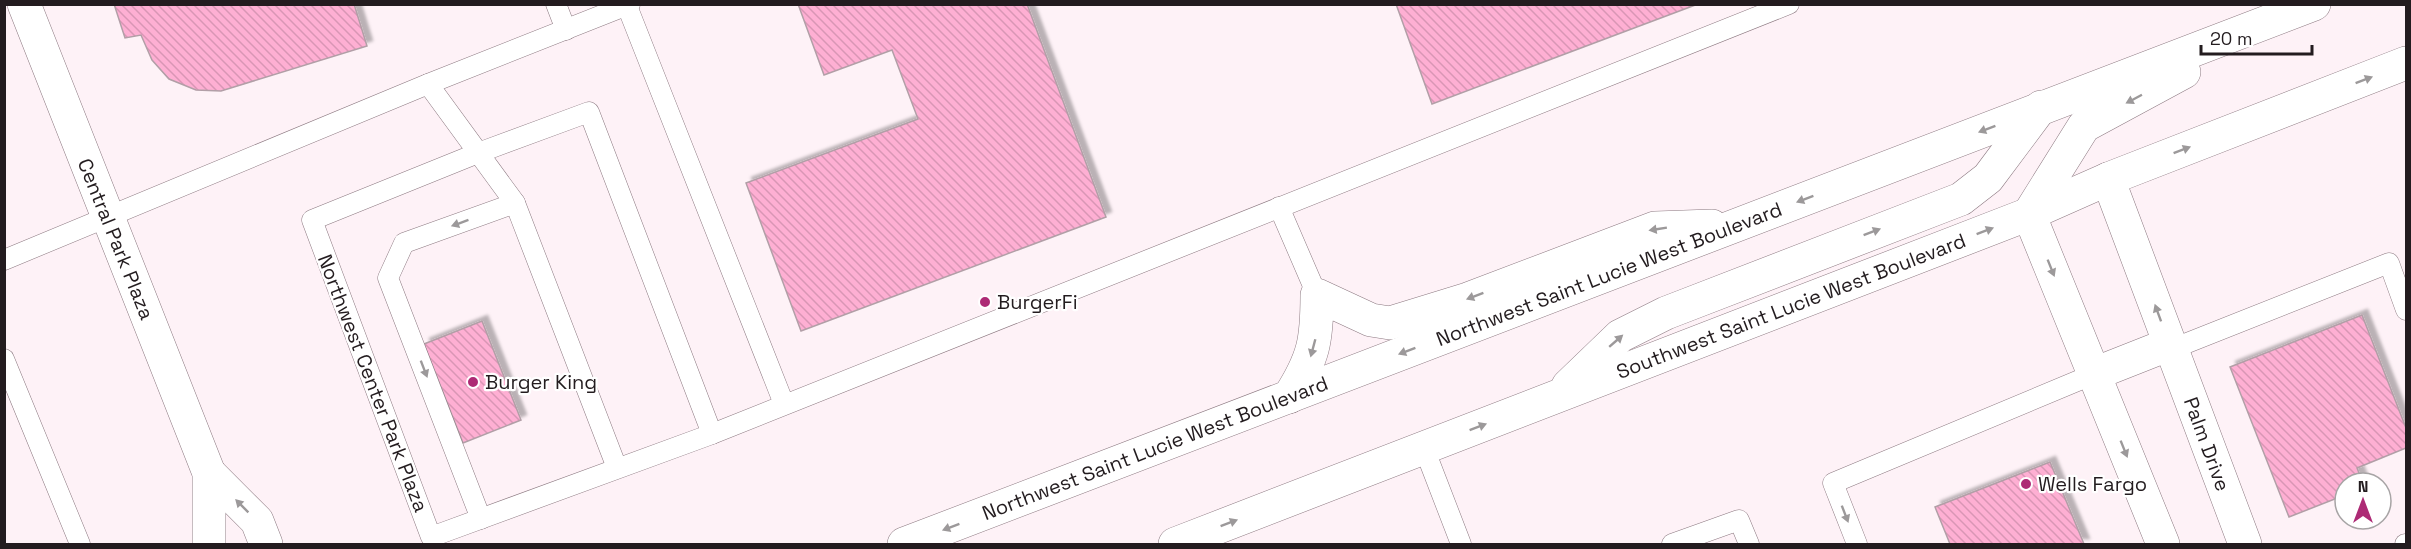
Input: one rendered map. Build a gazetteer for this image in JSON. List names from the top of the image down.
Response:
{
  "streets": {
    "main road": [
      "Central Park Plaza",
      "Northwest Saint Lucie West Boulevard",
      "Southwest Saint Lucie West Boulevard",
      "Palm Drive"
    ],
    "lane": ["Northwest Center Park Plaza"]
  },
  "crossings": [
    ["Southwest Saint Lucie West Boulevard", "Palm Drive"]
  ],
  "places": ["BurgerFi", "Burger King", "Wells Fargo"],
  "scale_bar": "20 m",
  "north": "top"
}
